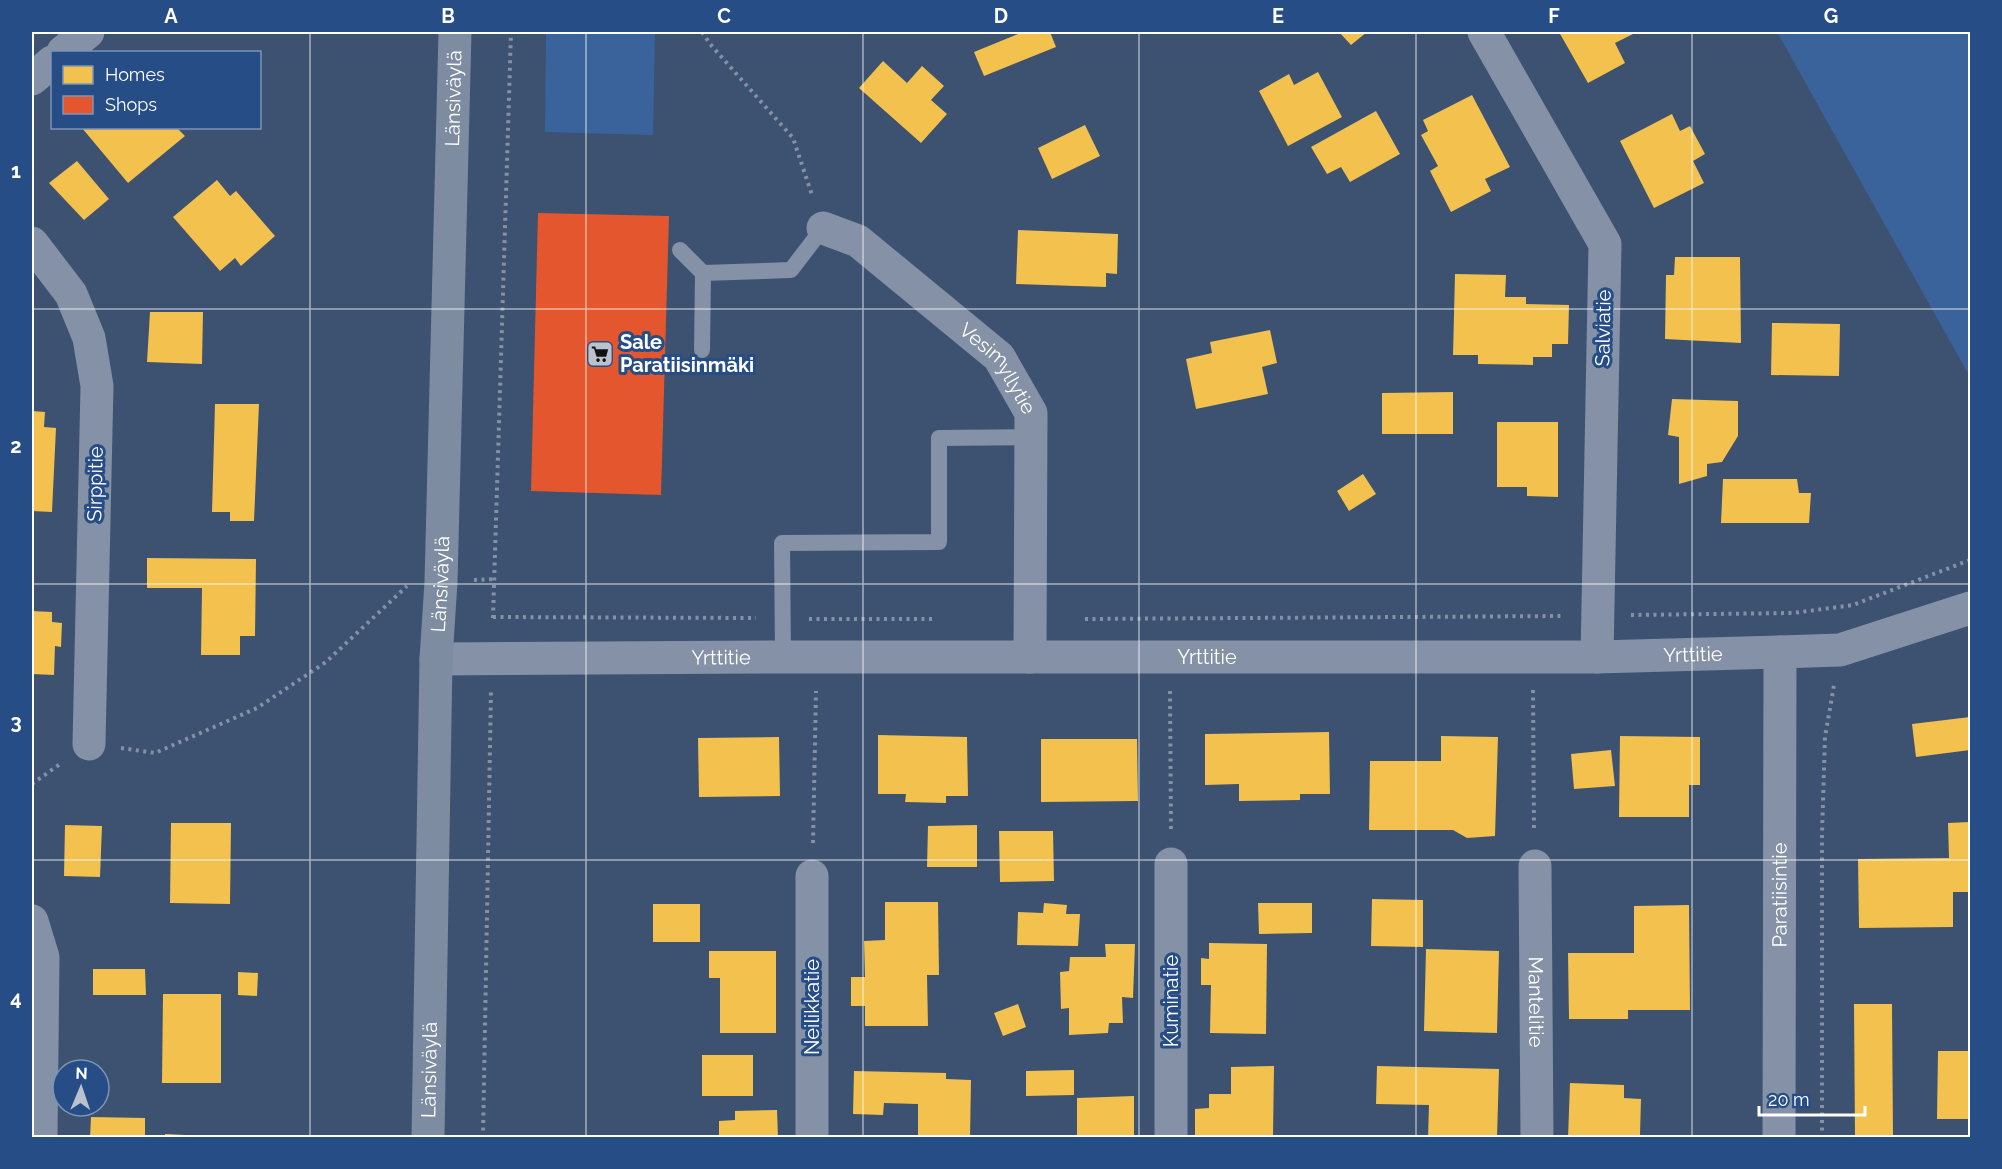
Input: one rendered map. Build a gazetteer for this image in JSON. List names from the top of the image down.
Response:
{
  "streets": {
    "main road": ["Länsiväylä"],
    "street": [
      "Salviatie",
      "Vesimyllytie",
      "Sirppitie",
      "Yrttitie",
      "Paratiisintie",
      "Kuminatie",
      "Mantelitie",
      "Neilikkatie"
    ]
  },
  "crossings": [
    ["Länsiväylä", "Yrttitie"],
    ["Salviatie", "Yrttitie"],
    ["Vesimyllytie", "Yrttitie"],
    ["Yrttitie", "Paratiisintie"]
  ],
  "places": {
    "supermarket": ["Sale Paratiisinmäki"]
  },
  "legend": ["Homes", "Shops"],
  "scale_bar": "20 m",
  "north": "top",
  "grid": {
    "columns": [
      "A",
      "B",
      "C",
      "D",
      "E",
      "F",
      "G"
    ],
    "rows": [
      "1",
      "2",
      "3",
      "4"
    ]
  }
}
